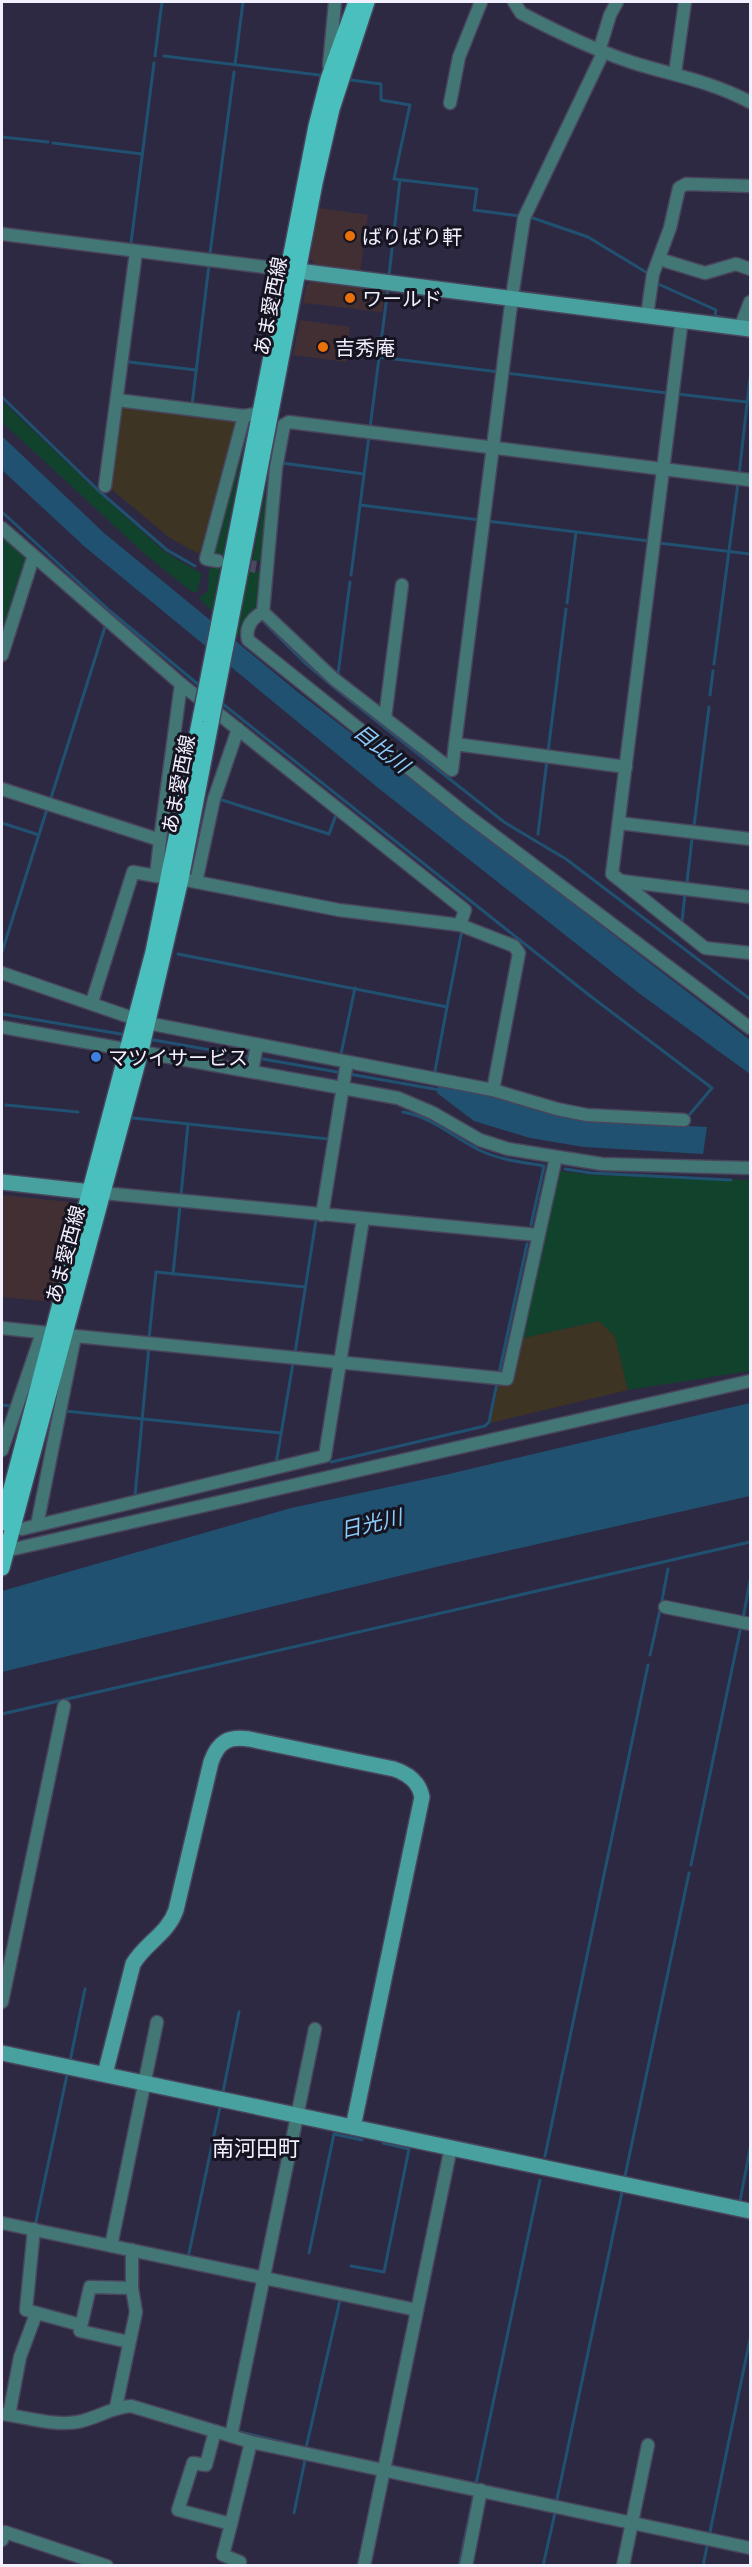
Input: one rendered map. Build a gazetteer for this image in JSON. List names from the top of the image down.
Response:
{
  "streets": {
    "main road": ["あま愛西線"]
  },
  "districts": ["南河田町"],
  "water": ["目比川", "日光川"],
  "places": [
    "ばりばり軒",
    "ワールド",
    "吉秀庵",
    "マツイサービス"
  ]
}
